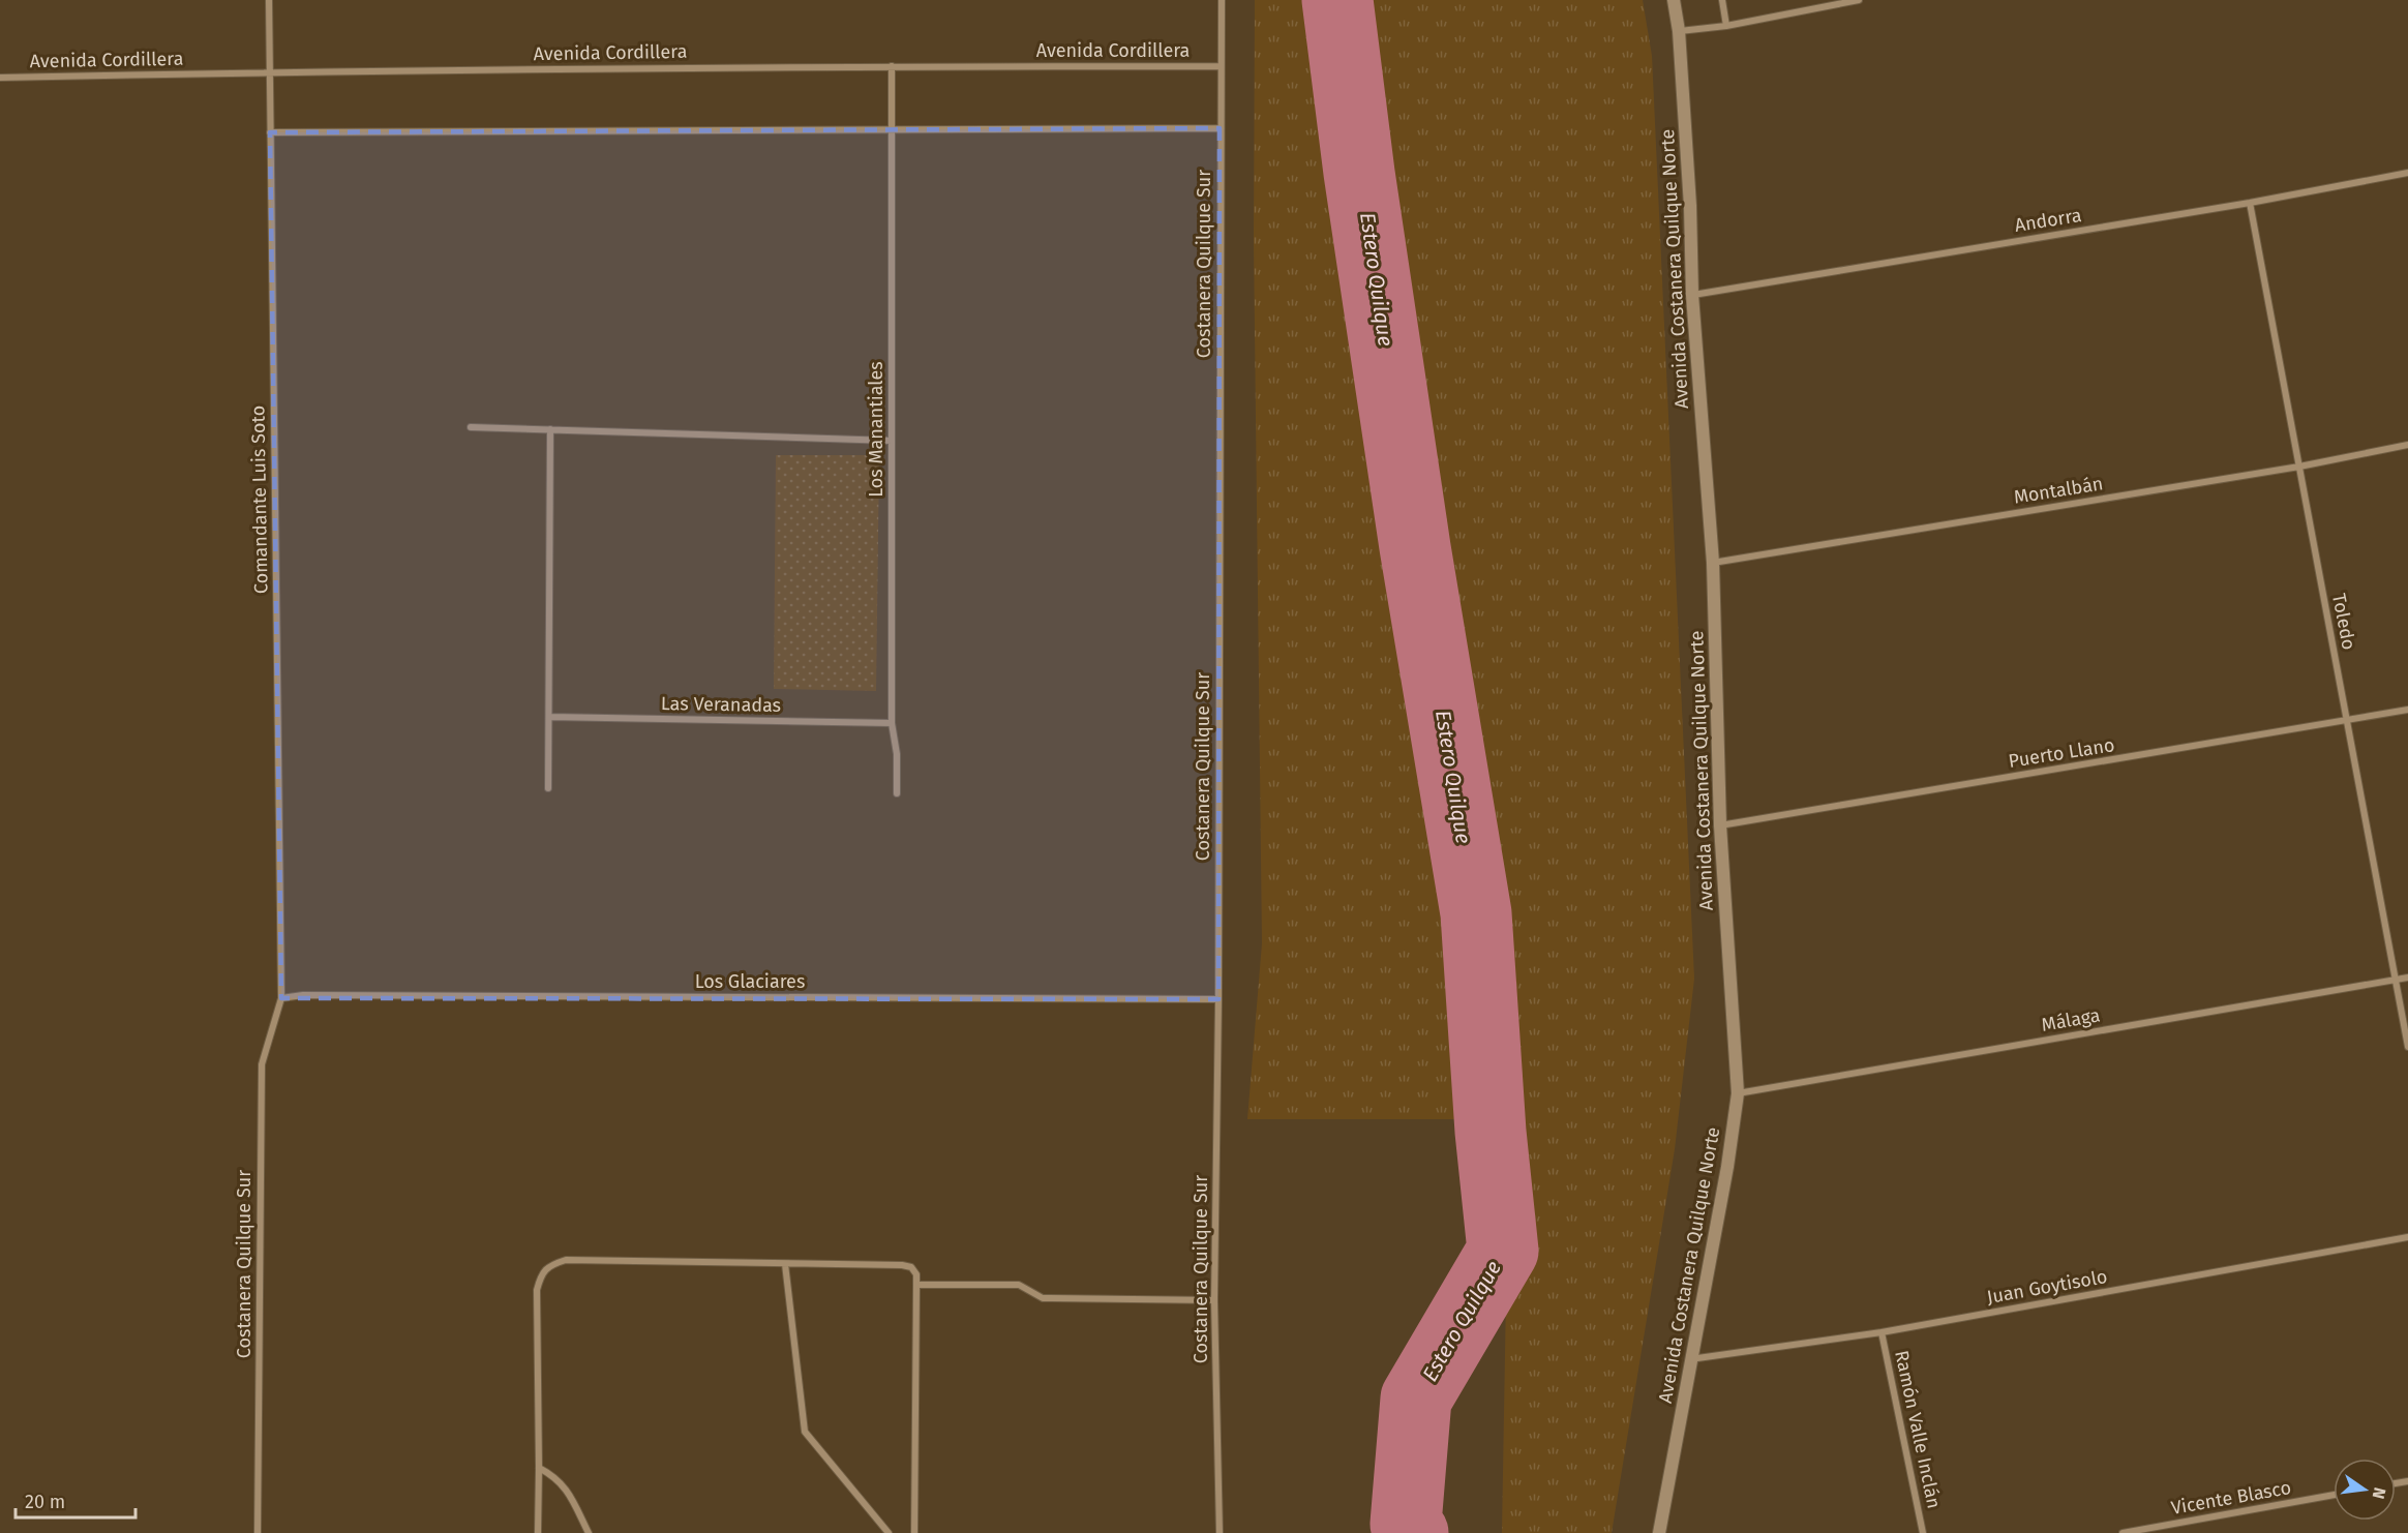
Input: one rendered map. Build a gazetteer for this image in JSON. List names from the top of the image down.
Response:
{
  "streets": {
    "main road": ["Avenida Costanera Quilque Norte"],
    "street": [
      "Avenida Cordillera",
      "Andorra",
      "Costanera Quilque Sur",
      "Los Manantiales",
      "Montalbán",
      "Comandante Luis Soto",
      "Toledo",
      "Las Veranadas",
      "Puerto Llano",
      "Los Glaciares",
      "Málaga",
      "Juan Goytisolo",
      "Ramón Valle Inclán",
      "Vicente Blasco"
    ]
  },
  "crossings": [
    ["Avenida Cordillera", "Costanera Quilque Sur"],
    ["Avenida Cordillera", "Los Manantiales"],
    ["Avenida Cordillera", "Comandante Luis Soto"],
    ["Andorra", "Avenida Costanera Quilque Norte"],
    ["Andorra", "Toledo"],
    ["Costanera Quilque Sur", "Comandante Luis Soto"],
    ["Costanera Quilque Sur", "Los Glaciares"],
    ["Avenida Costanera Quilque Norte", "Montalbán"],
    ["Avenida Costanera Quilque Norte", "Puerto Llano"],
    ["Avenida Costanera Quilque Norte", "Málaga"],
    ["Avenida Costanera Quilque Norte", "Juan Goytisolo"],
    ["Los Manantiales", "Las Veranadas"],
    ["Montalbán", "Toledo"],
    ["Comandante Luis Soto", "Los Glaciares"],
    ["Toledo", "Puerto Llano"],
    ["Toledo", "Málaga"],
    ["Juan Goytisolo", "Ramón Valle Inclán"]
  ],
  "water": ["Estero Quilque"],
  "scale_bar": "20 m",
  "north": "right"
}
